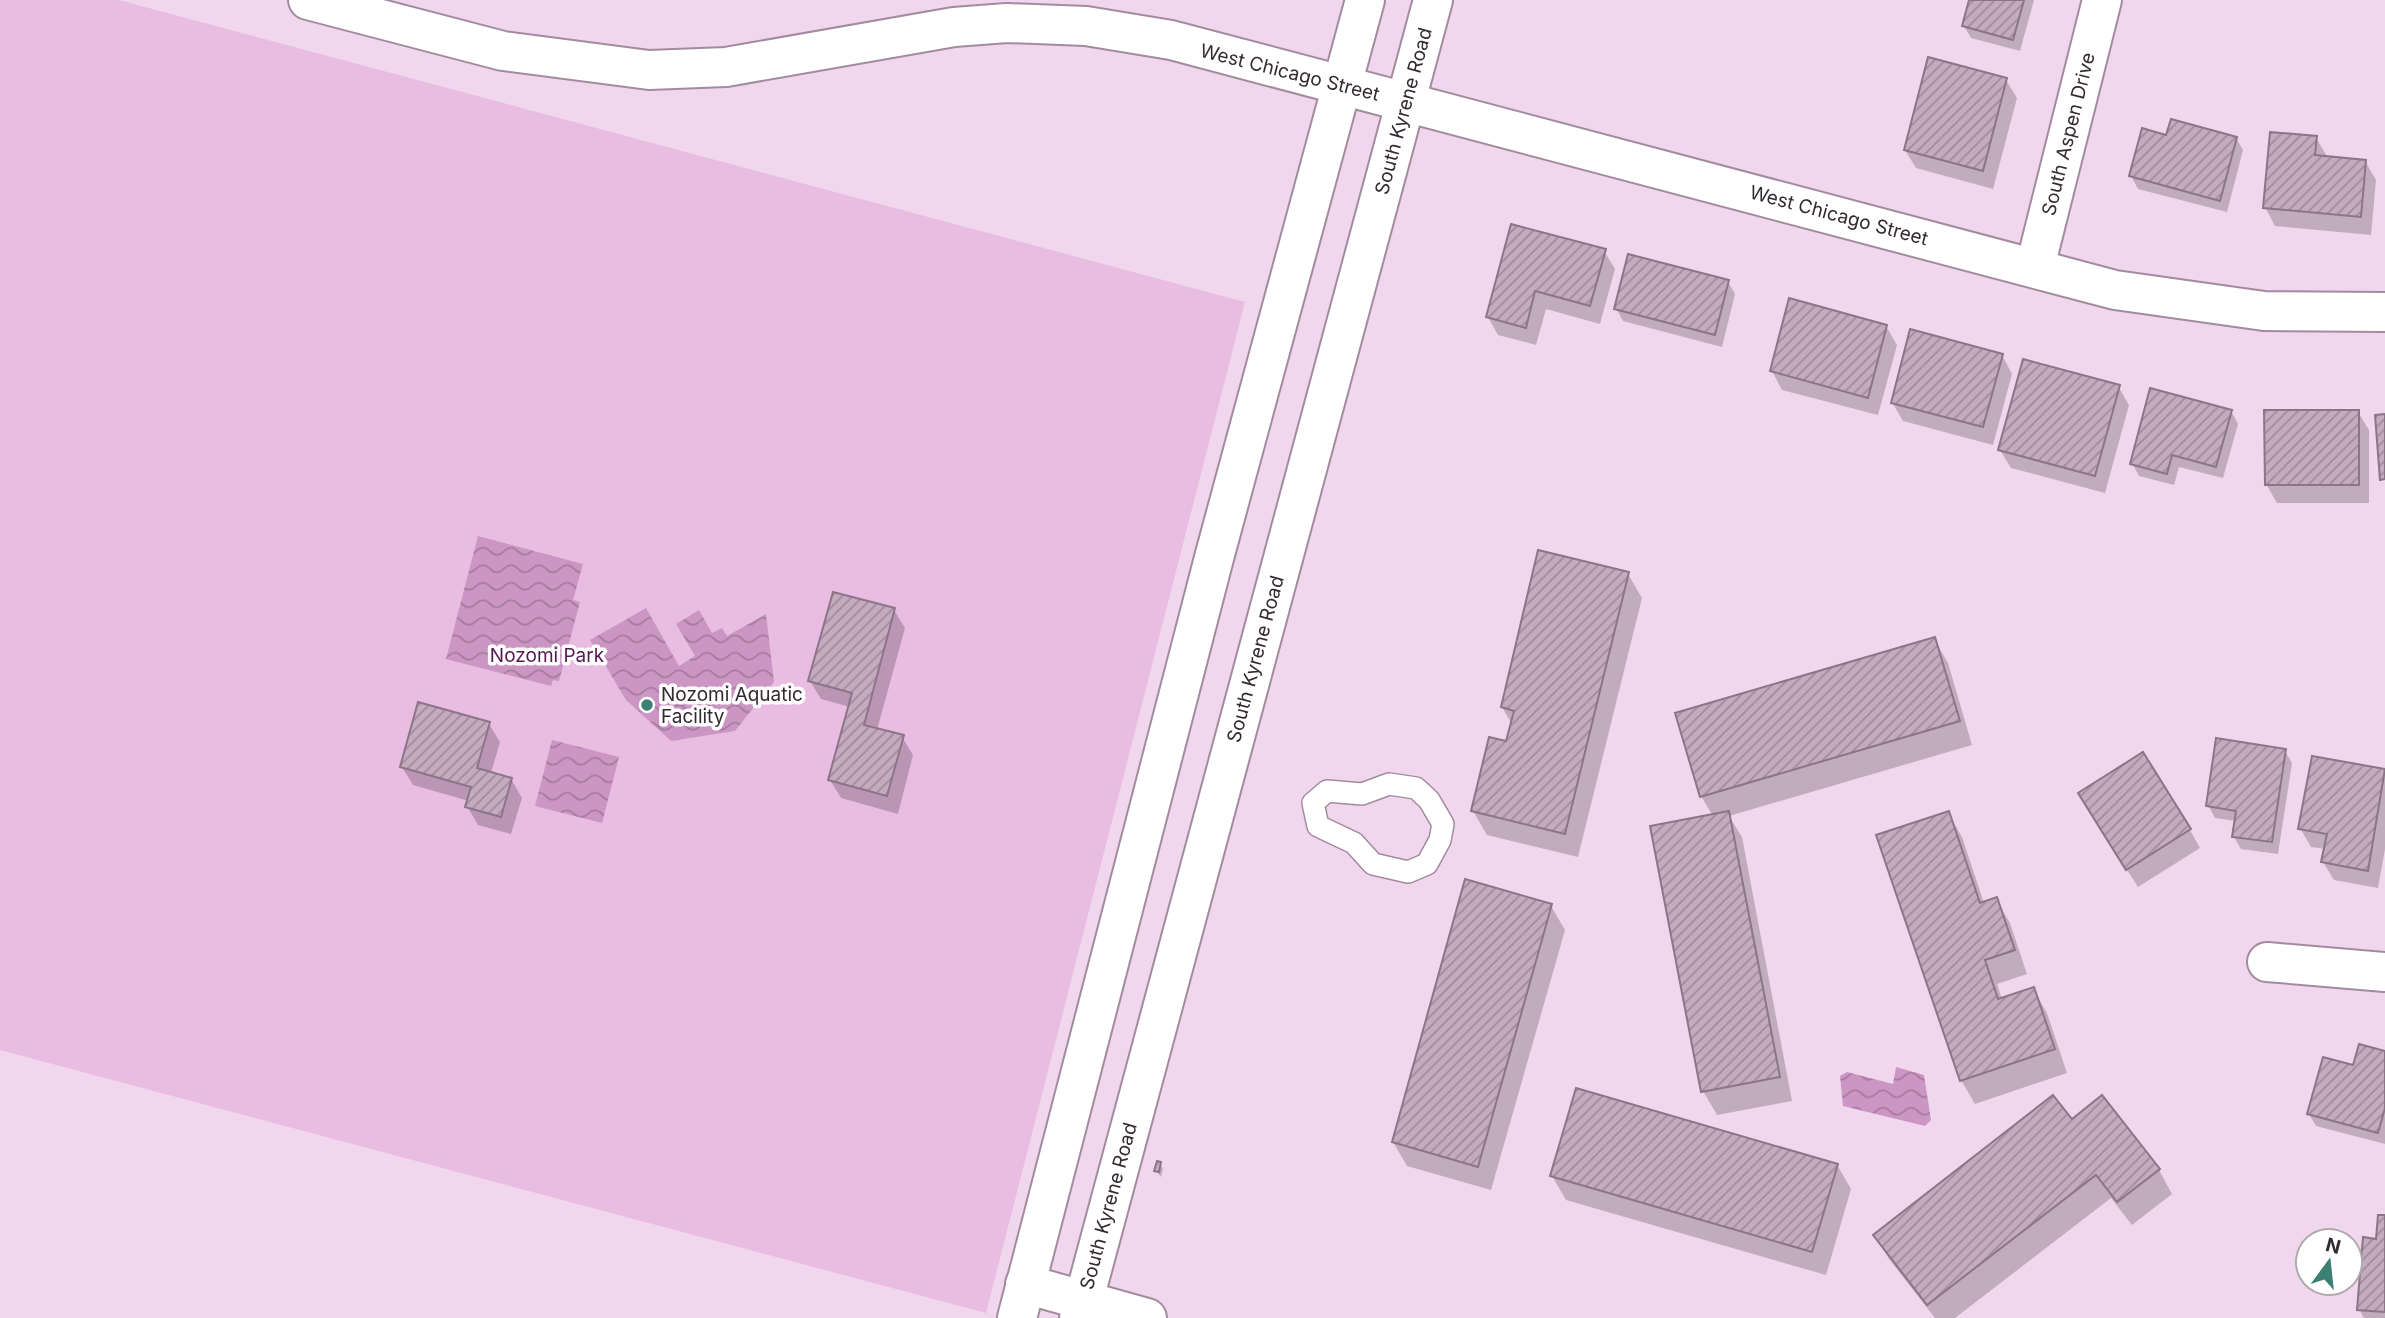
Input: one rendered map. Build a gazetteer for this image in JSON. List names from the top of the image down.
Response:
{
  "streets": {
    "main road": ["West Chicago Street", "South Kyrene Road", "South Aspen Drive"]
  },
  "crossings": [
    ["West Chicago Street", "South Kyrene Road"],
    ["West Chicago Street", "South Aspen Drive"]
  ],
  "parks": ["Nozomi Park"],
  "places": ["Nozomi Aquatic Facility"],
  "north": "top"
}
